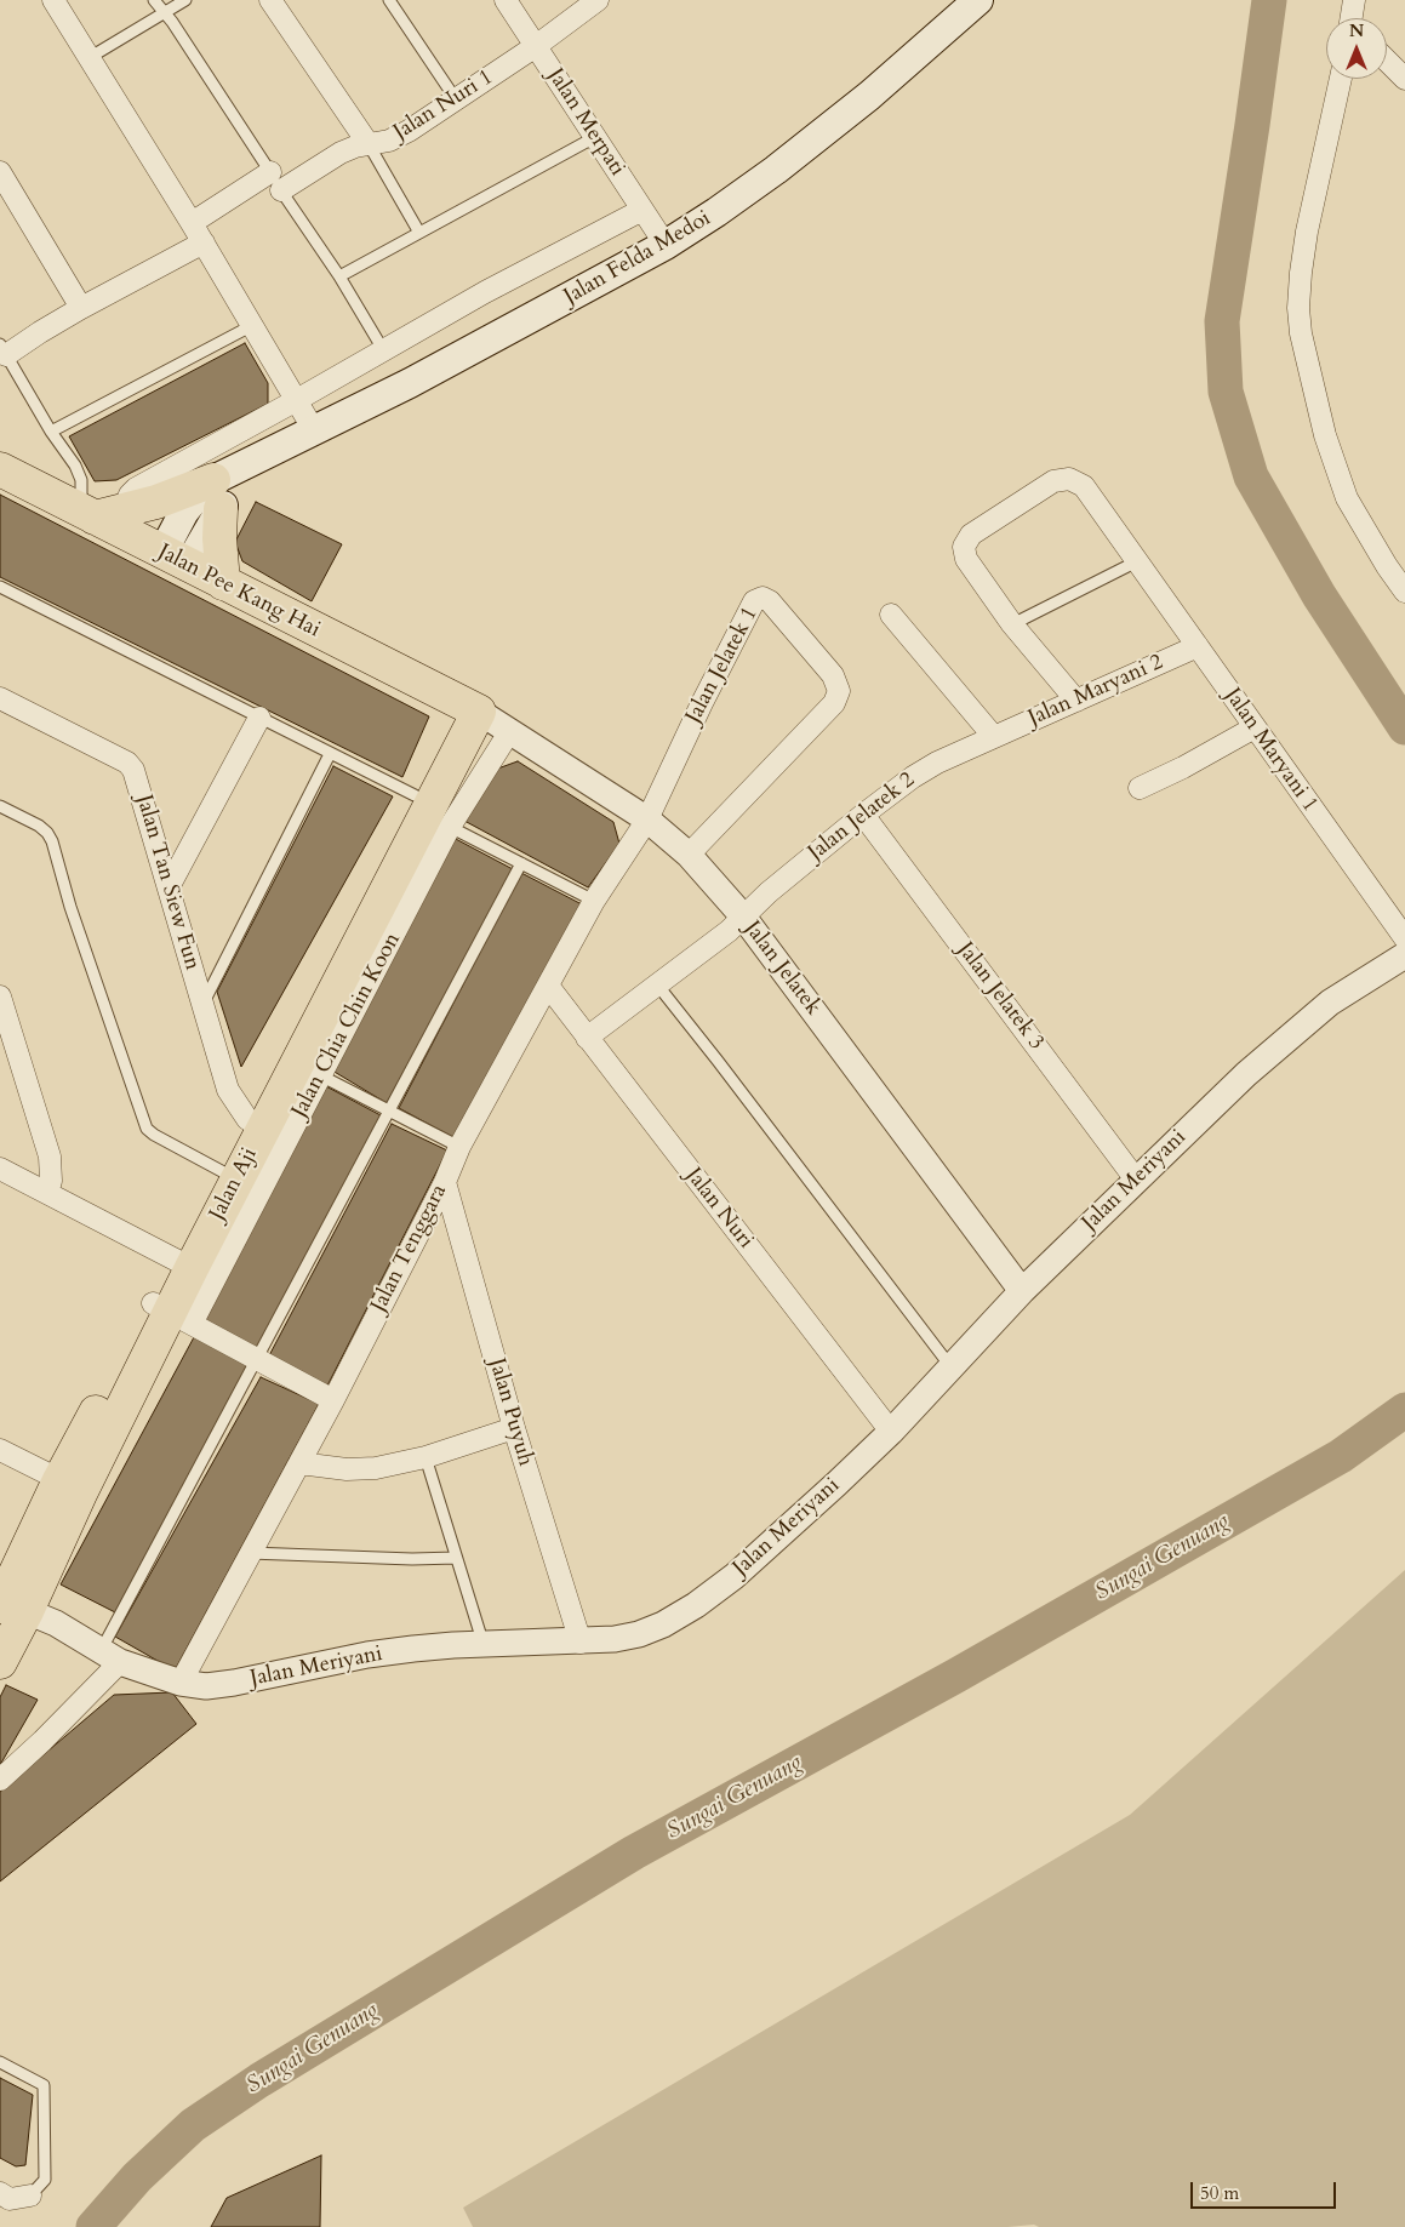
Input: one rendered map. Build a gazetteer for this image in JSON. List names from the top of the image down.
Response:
{
  "streets": {
    "main road": ["Jalan Felda Medoi", "Jalan Pee Kang Hai", "Jalan Aji"],
    "street": [
      "Jalan Nuri 1",
      "Jalan Merpati",
      "Jalan Jelatek 1",
      "Jalan Maryani 2",
      "Jalan Maryani 1",
      "Jalan Jelatek 2",
      "Jalan Tan Siew Fun",
      "Jalan Jelatek",
      "Jalan Jelatek 3",
      "Jalan Chia Chin Koon",
      "Jalan Meriyani",
      "Jalan Nuri",
      "Jalan Tenggara",
      "Jalan Puyuh"
    ]
  },
  "crossings": [
    ["Jalan Nuri 1", "Jalan Merpati"],
    ["Jalan Merpati", "Jalan Felda Medoi"],
    ["Jalan Pee Kang Hai", "Jalan Jelatek"],
    ["Jalan Pee Kang Hai", "Jalan Aji"],
    ["Jalan Jelatek 1", "Jalan Jelatek"],
    ["Jalan Jelatek 1", "Jalan Tenggara"],
    ["Jalan Maryani 2", "Jalan Maryani 1"],
    ["Jalan Maryani 2", "Jalan Jelatek 2"],
    ["Jalan Jelatek 2", "Jalan Jelatek"],
    ["Jalan Jelatek 2", "Jalan Jelatek 3"],
    ["Jalan Jelatek 2", "Jalan Nuri"],
    ["Jalan Tan Siew Fun", "Jalan Aji"],
    ["Jalan Jelatek", "Jalan Chia Chin Koon"],
    ["Jalan Jelatek", "Jalan Meriyani"],
    ["Jalan Jelatek", "Jalan Aji"],
    ["Jalan Jelatek", "Jalan Tenggara"],
    ["Jalan Jelatek 3", "Jalan Meriyani"],
    ["Jalan Chia Chin Koon", "Jalan Aji"],
    ["Jalan Meriyani", "Jalan Aji"],
    ["Jalan Meriyani", "Jalan Nuri"],
    ["Jalan Meriyani", "Jalan Tenggara"],
    ["Jalan Meriyani", "Jalan Puyuh"],
    ["Jalan Nuri", "Jalan Tenggara"],
    ["Jalan Tenggara", "Jalan Puyuh"]
  ],
  "water": ["Sungai Genuang"],
  "scale_bar": "50 m",
  "north": "top"
}
